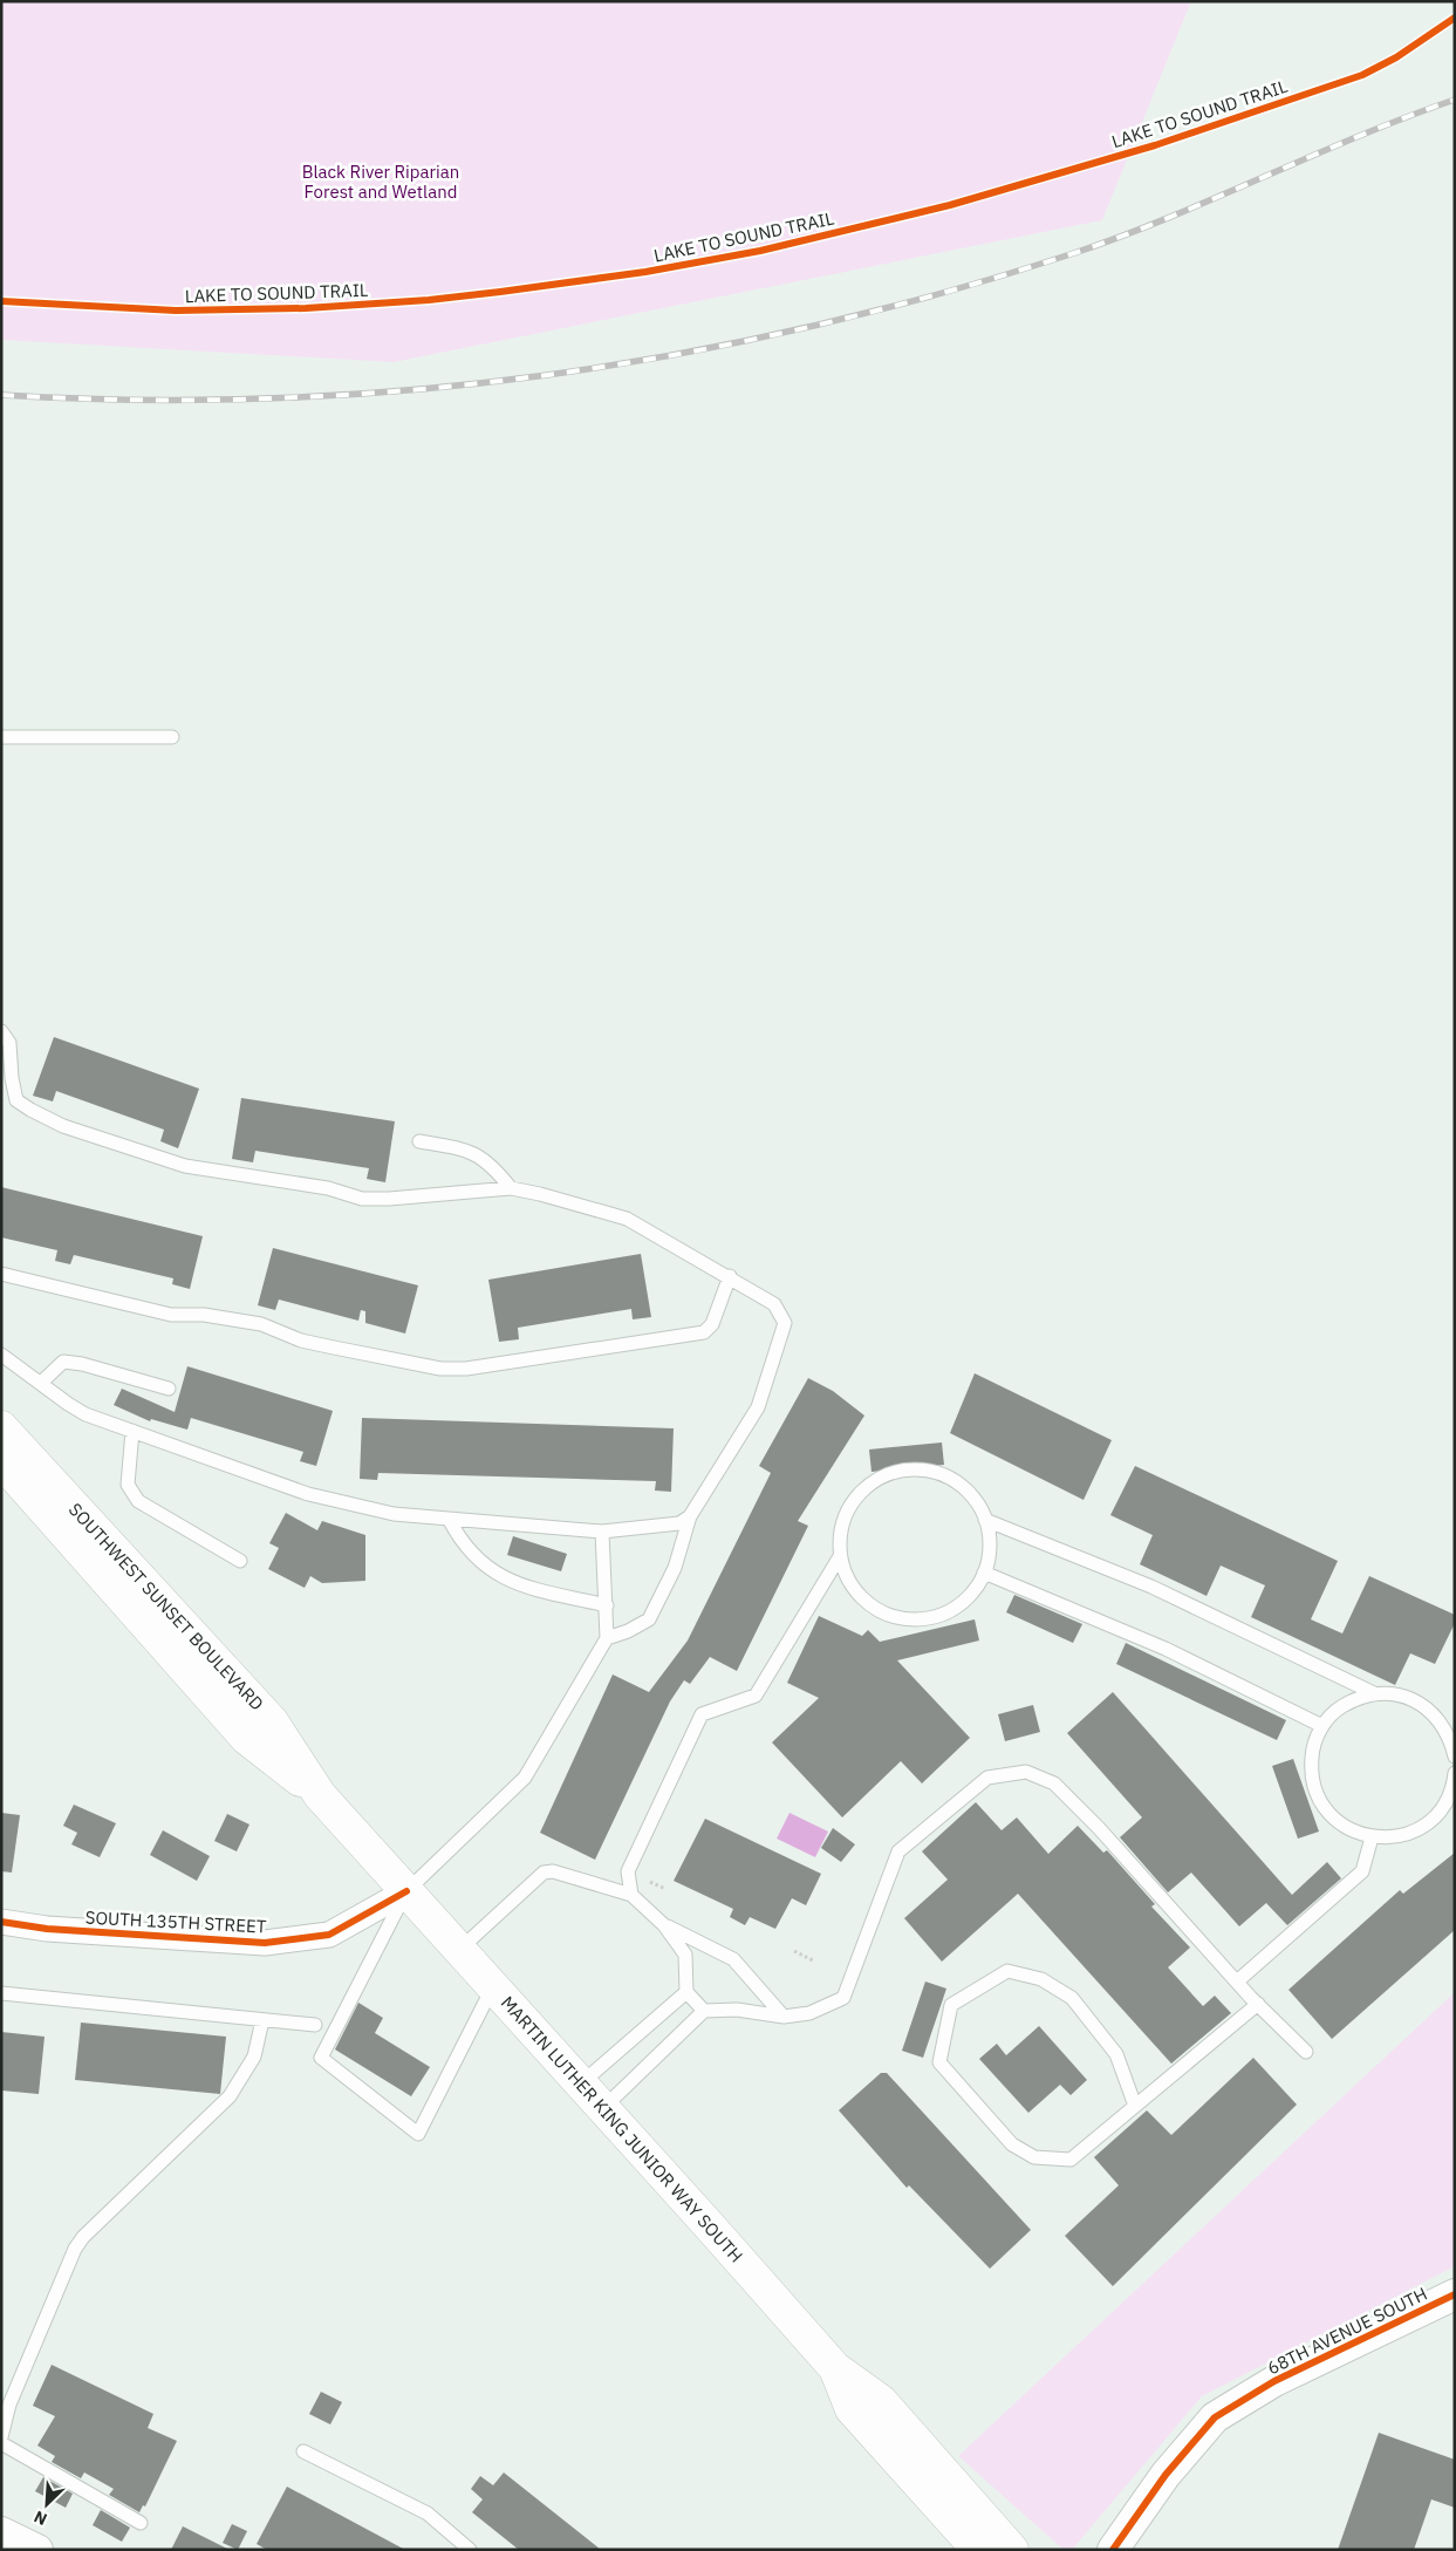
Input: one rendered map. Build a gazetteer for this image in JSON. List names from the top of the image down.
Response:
{
  "streets": {
    "main road": ["SOUTHWEST SUNSET BOULEVARD", "MARTIN LUTHER KING JUNIOR WAY SOUTH"],
    "street": ["SOUTH 135TH STREET", "68TH AVENUE SOUTH"],
    "cycle path": ["LAKE TO SOUND TRAIL"]
  },
  "crossings": [
    ["SOUTHWEST SUNSET BOULEVARD", "SOUTH 135TH STREET"],
    ["SOUTHWEST SUNSET BOULEVARD", "MARTIN LUTHER KING JUNIOR WAY SOUTH"],
    ["SOUTH 135TH STREET", "MARTIN LUTHER KING JUNIOR WAY SOUTH"]
  ],
  "parks": ["Black River Riparian Forest and Wetland"],
  "north": "bottom left"
}
